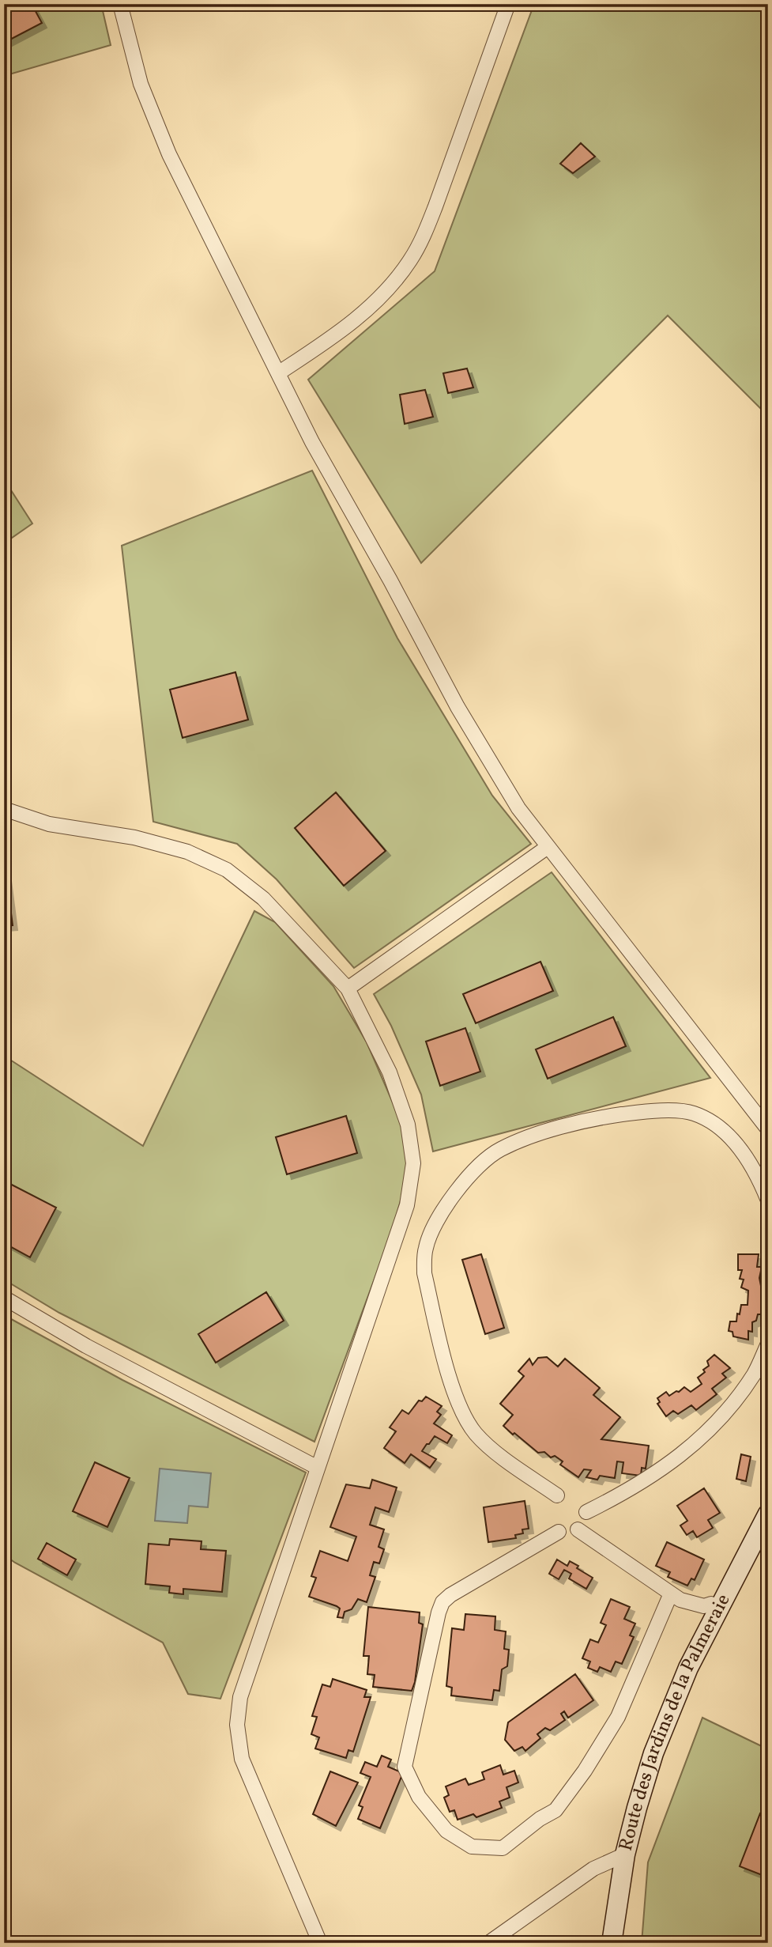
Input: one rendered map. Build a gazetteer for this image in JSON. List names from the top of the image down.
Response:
{
  "streets": {
    "street": ["Route des Jardins de la Palmeraie"]
  }
}
